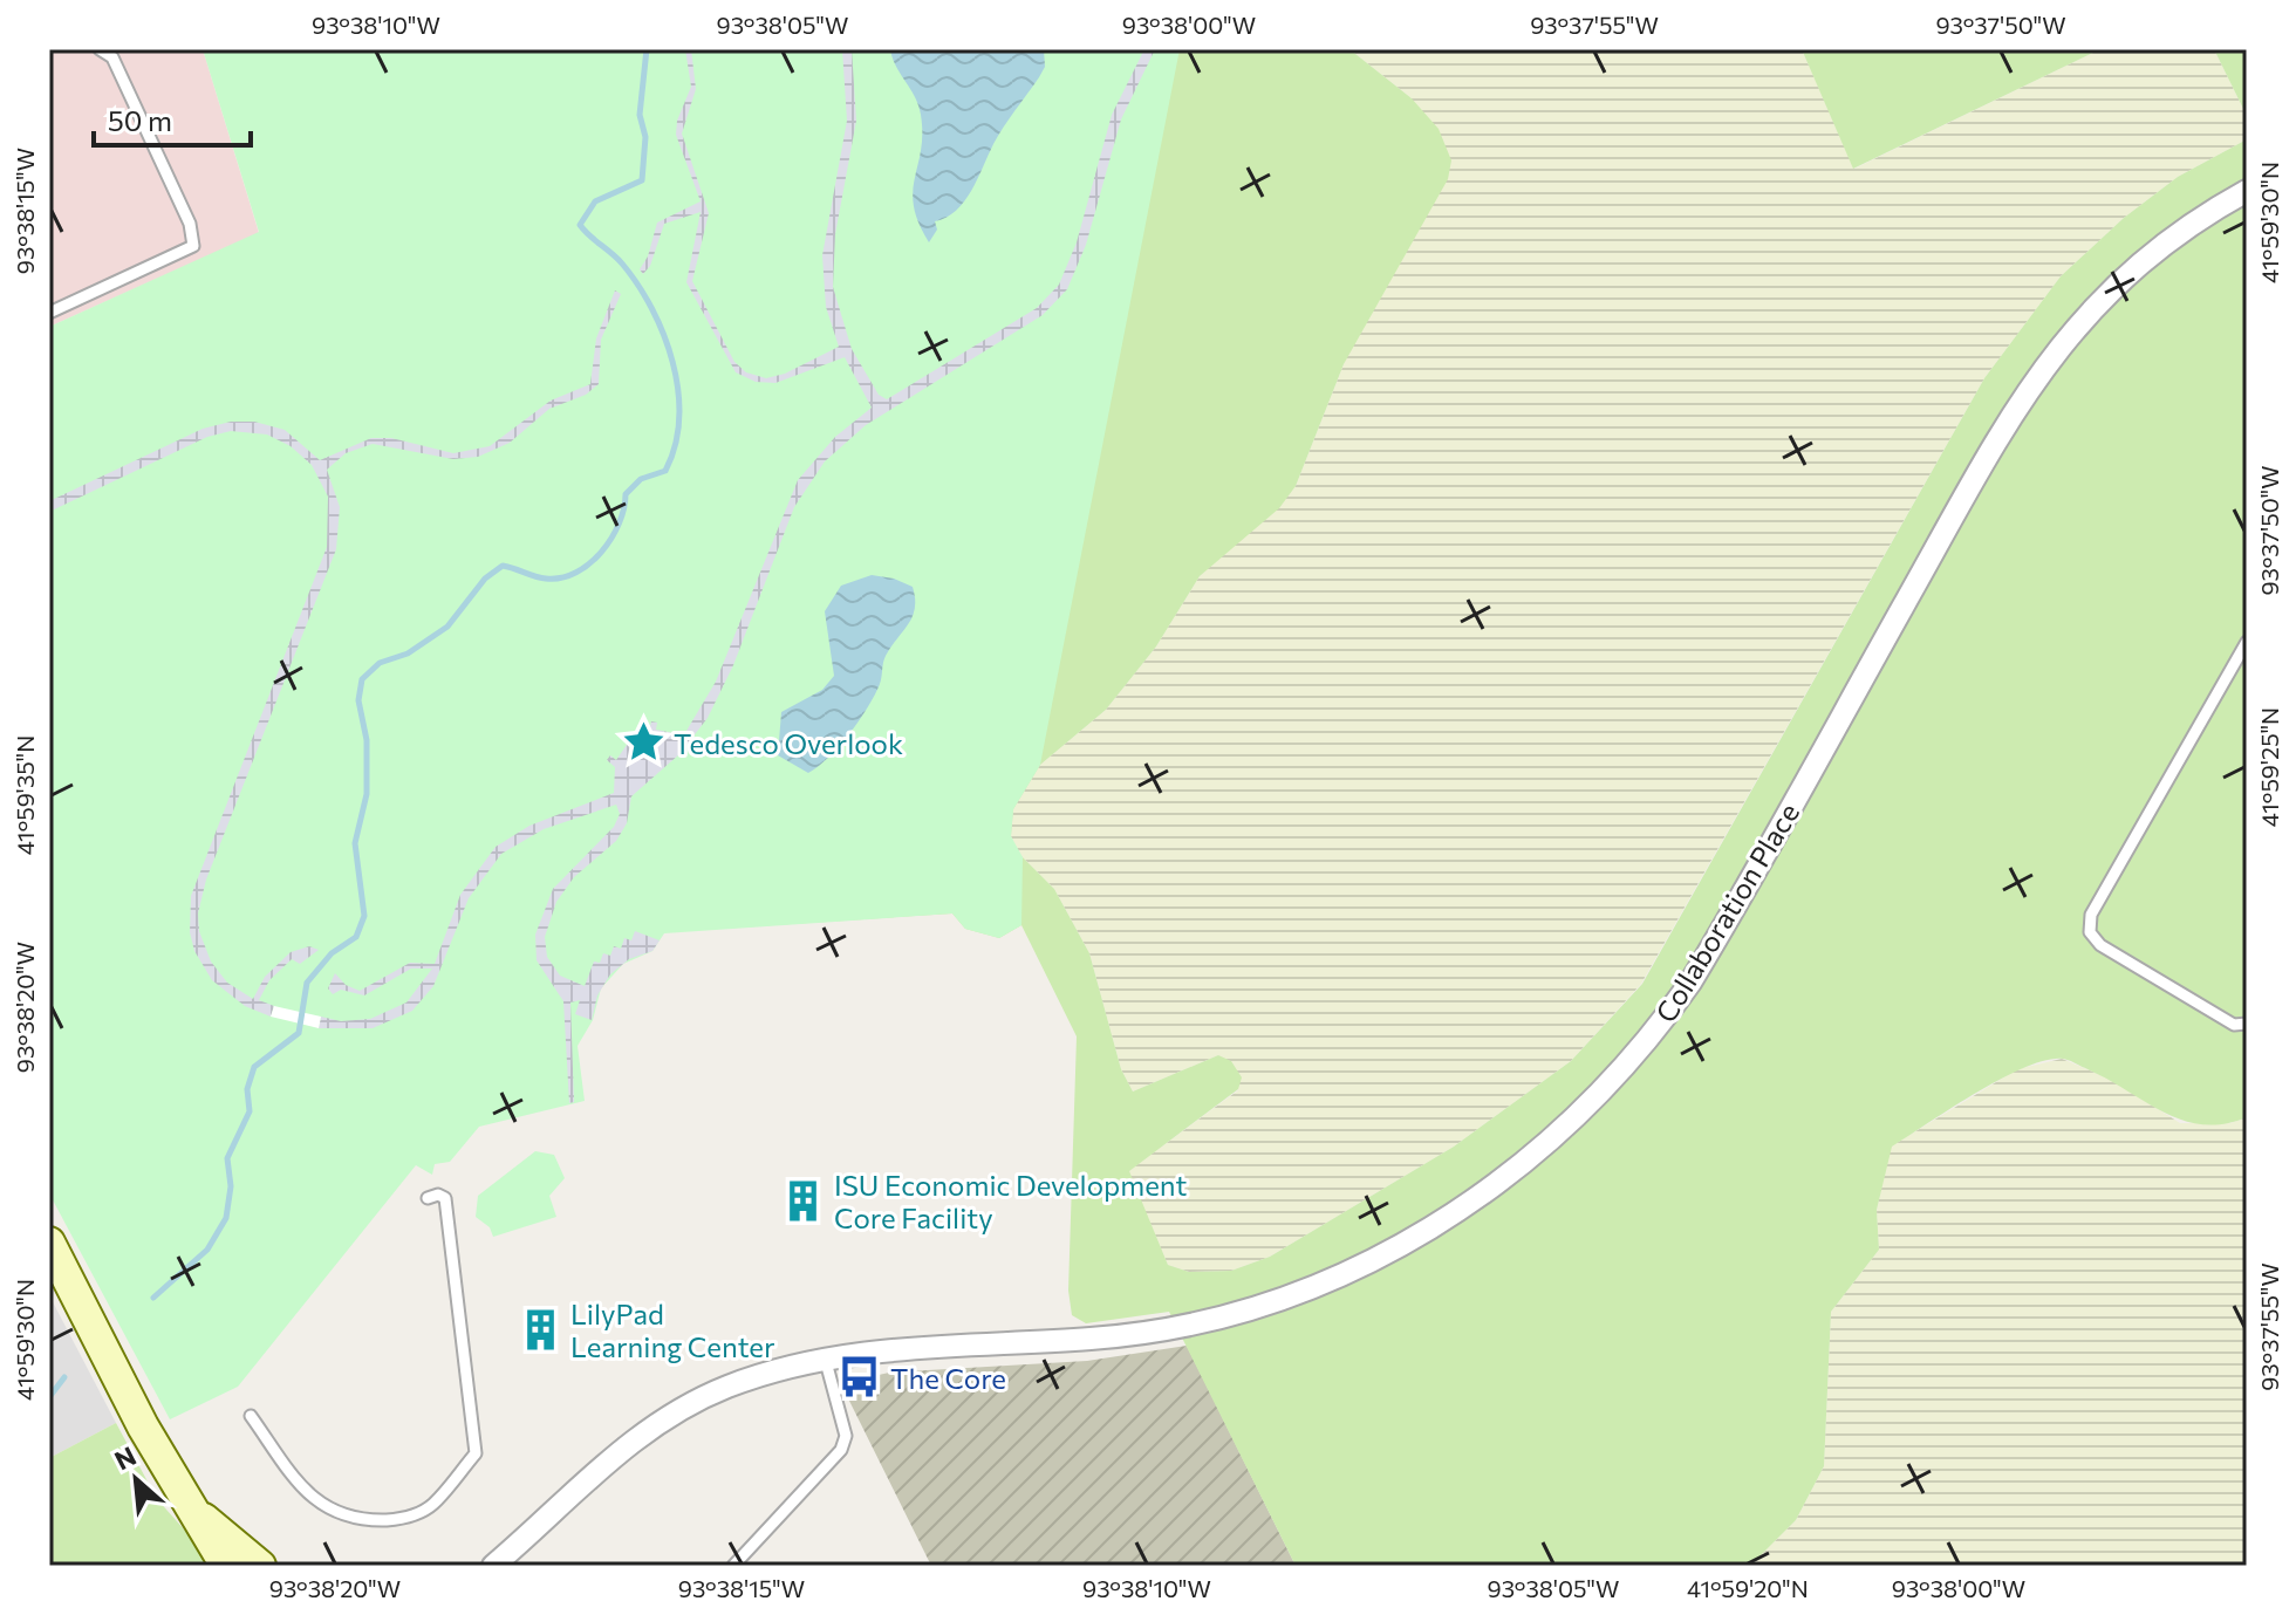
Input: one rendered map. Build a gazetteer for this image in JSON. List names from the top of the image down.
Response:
{
  "streets": {
    "street": ["Collaboration Place"]
  },
  "places": {
    "place": ["Tedesco Overlook"],
    "building": ["ISU Economic Development Core Facility", "LilyPad Learning Center"],
    "bus stop": ["The Core"]
  },
  "scale_bar": "50 m",
  "north": "top left",
  "coordinates": [
    "93°38'10\"W",
    "93°38'05\"W",
    "93°38'00\"W",
    "93°37'55\"W",
    "93°37'50\"W",
    "93°38'15\"W",
    "41°59'30\"N",
    "41°59'25\"N",
    "41°59'35\"N",
    "93°38'20\"W",
    "41°59'20\"N"
  ]
}
